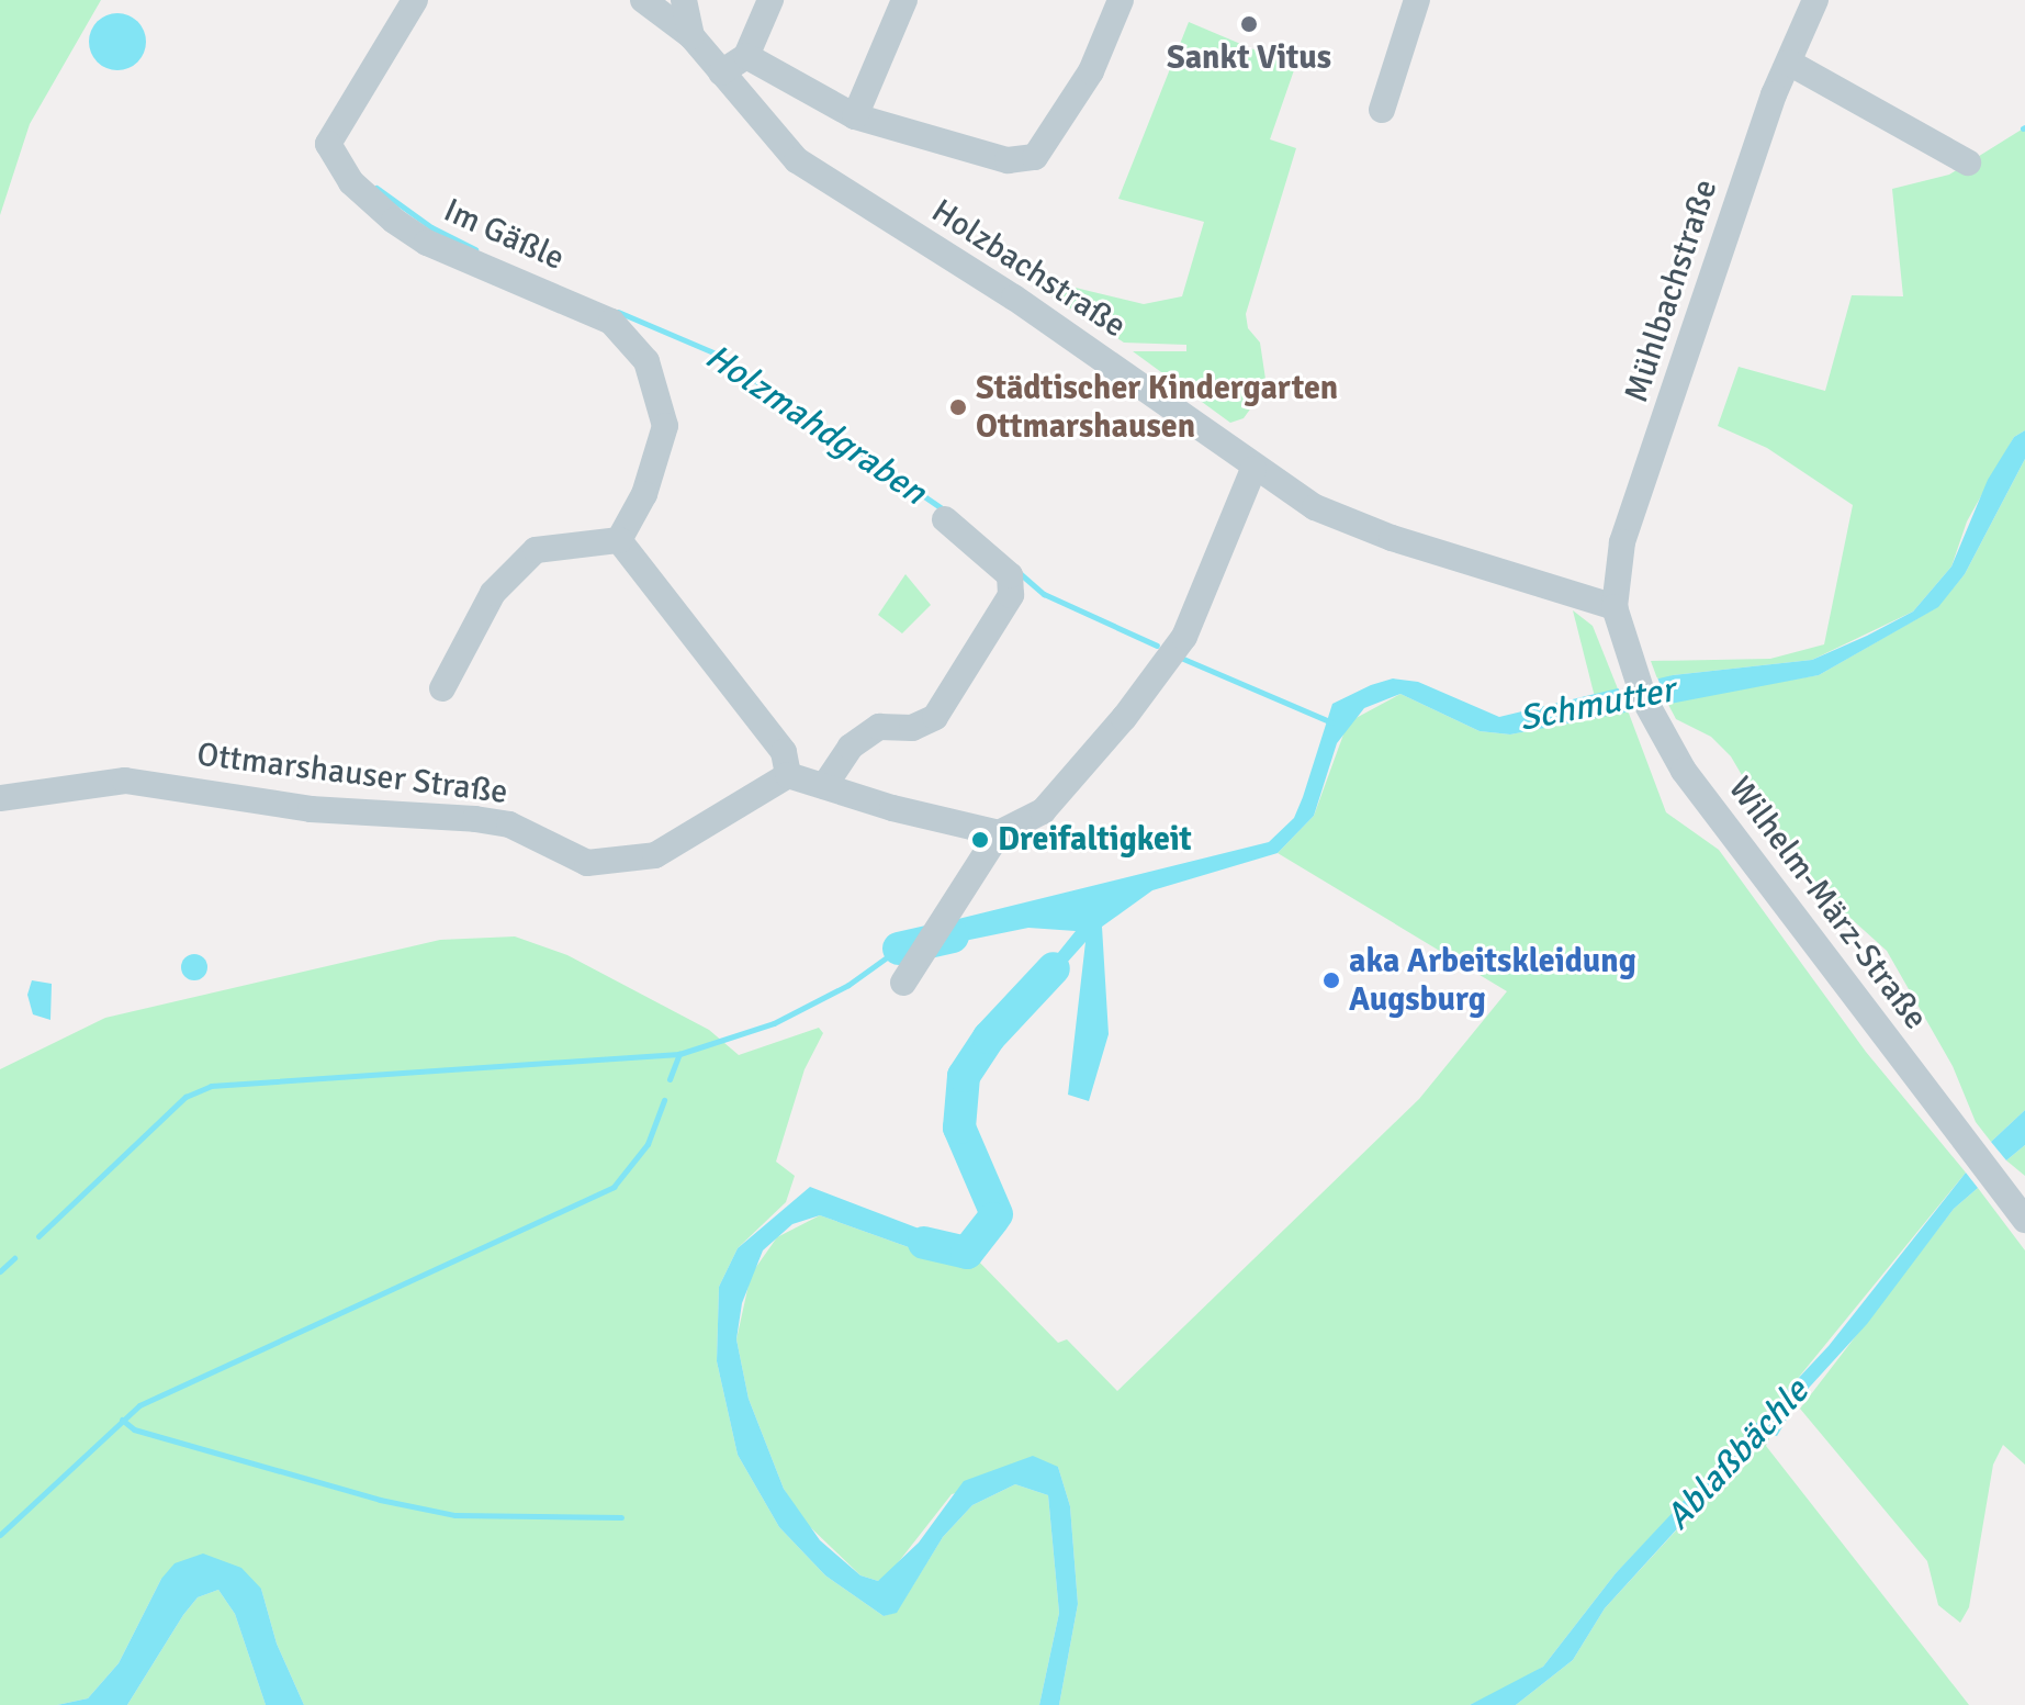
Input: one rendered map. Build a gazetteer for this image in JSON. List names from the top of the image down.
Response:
{
  "streets": {
    "street": [
      "Im Gäßle",
      "Holzbachstraße",
      "Mühlbachstraße",
      "Ottmarshauser Straße",
      "Wilhelm-März-Straße"
    ]
  },
  "crossings": [
    ["Holzbachstraße", "Mühlbachstraße"],
    ["Holzbachstraße", "Wilhelm-März-Straße"],
    ["Mühlbachstraße", "Wilhelm-März-Straße"]
  ],
  "water": ["Holzmahdgraben", "Schmutter", "Ablaßbächle"],
  "places": [
    "Sankt Vitus",
    "Städtischer Kindergarten Ottmarshausen",
    "Dreifaltigkeit",
    "aka Arbeitskleidung Augsburg"
  ]
}
